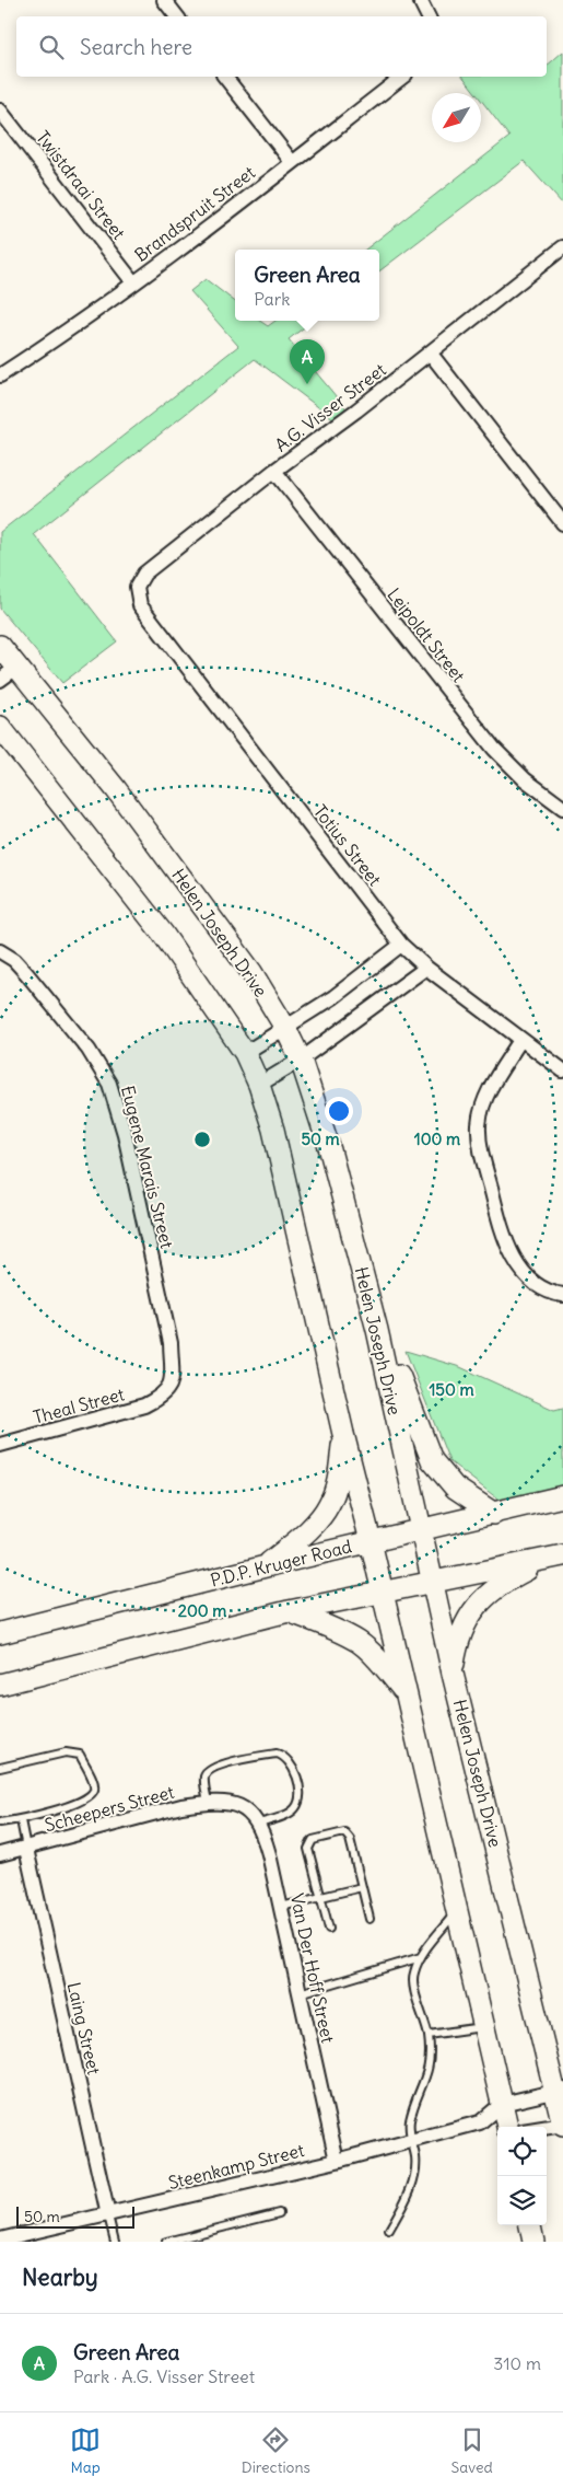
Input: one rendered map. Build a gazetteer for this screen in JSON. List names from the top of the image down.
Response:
{
  "streets": {
    "street": [
      "Twistdraai Street",
      "Brandspruit Street",
      "A.G. Visser Street",
      "Leipoldt Street",
      "Totius Street",
      "Helen Joseph Drive",
      "Eugene Marais Street",
      "Theal Street",
      "P.D.P. Kruger Road",
      "Scheepers Street",
      "Van Der Hoff Street",
      "Laing Street",
      "Steenkamp Street"
    ]
  },
  "crossings": [
    ["Twistdraai Street", "Brandspruit Street"],
    ["A.G. Visser Street", "Leipoldt Street"],
    ["A.G. Visser Street", "Totius Street"],
    ["Helen Joseph Drive", "P.D.P. Kruger Road"],
    ["Eugene Marais Street", "Theal Street"],
    ["Scheepers Street", "Van Der Hoff Street"],
    ["Scheepers Street", "Laing Street"],
    ["Van Der Hoff Street", "Steenkamp Street"],
    ["Laing Street", "Steenkamp Street"]
  ],
  "scale_bar": "50 m",
  "north": "bottom left",
  "page": {
    "search": "Search here",
    "popup": ["Green Area", "Park"],
    "pins": "A",
    "scale": "50 m",
    "heading": "Nearby",
    "list": [
      {
        "mark": "A",
        "name": "Green Area",
        "note": "Park · A.G. Visser Street",
        "value": "310 m"
      }
    ],
    "nav": ["Map", "Directions", "Saved"]
  },
  "rings": [
    "50 m",
    "100 m",
    "150 m",
    "200 m"
  ]
}
